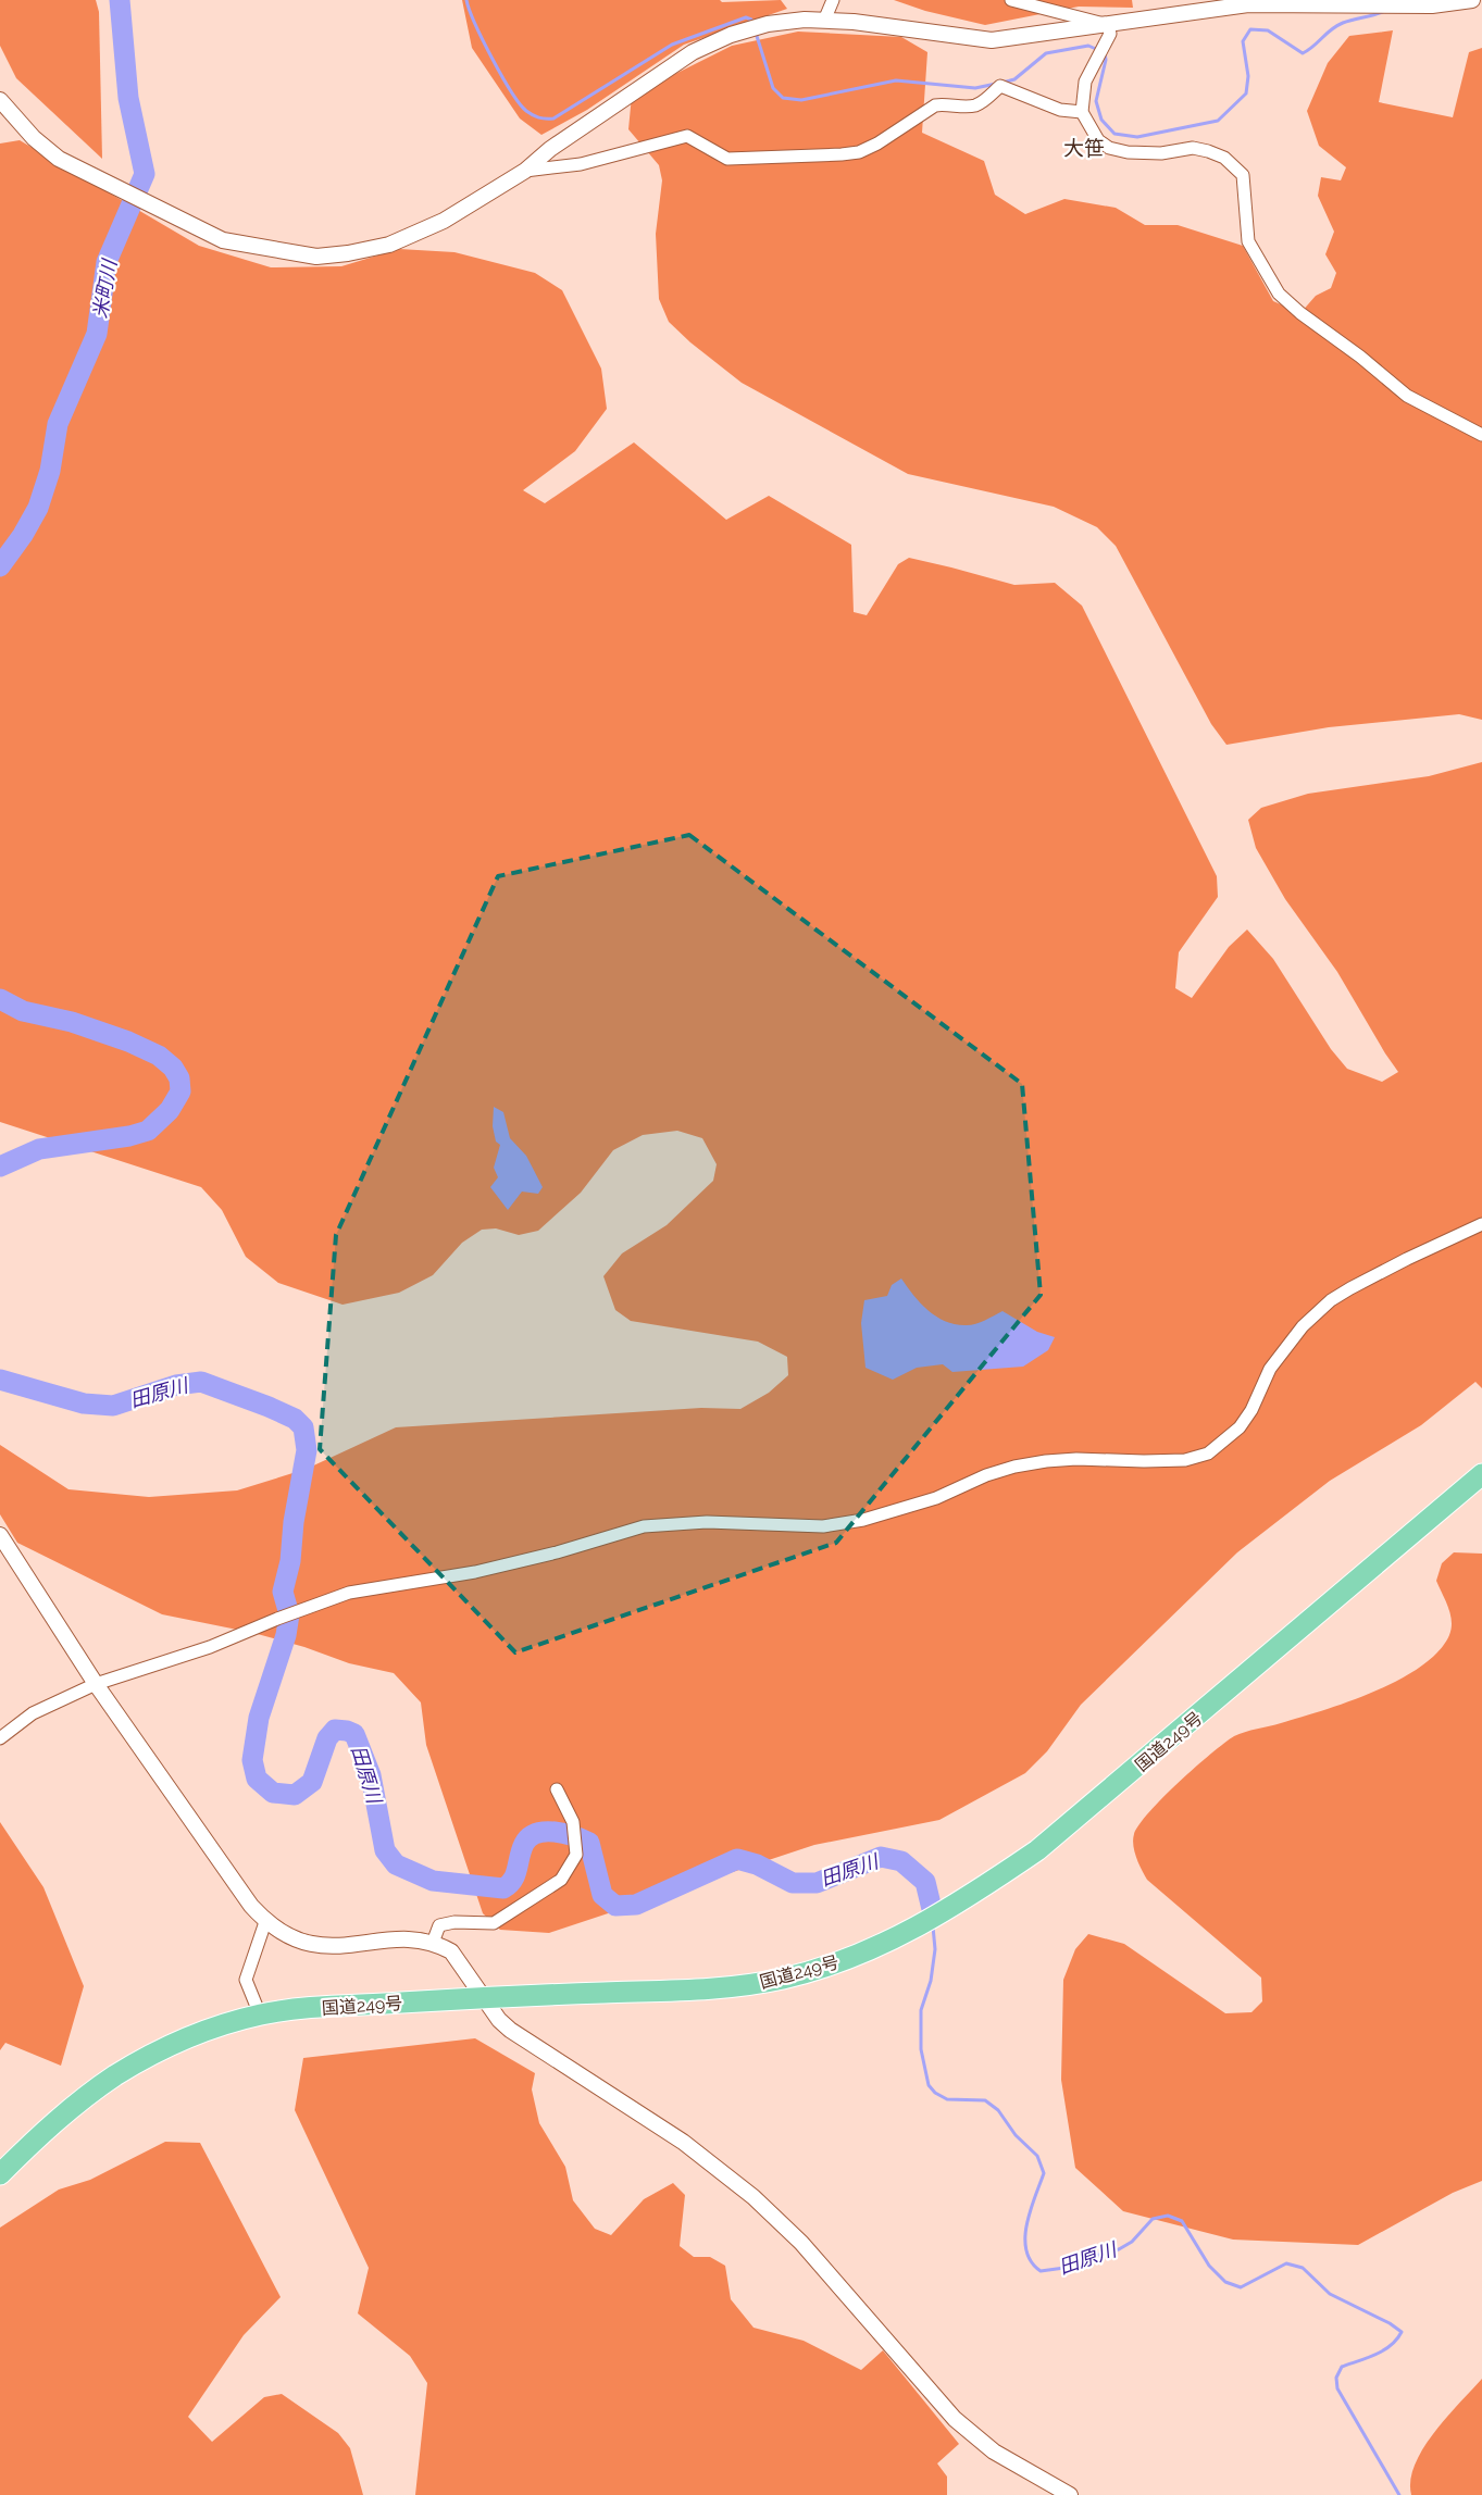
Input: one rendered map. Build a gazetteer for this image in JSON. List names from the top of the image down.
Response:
{
  "streets": {
    "highway": ["国道249号"]
  },
  "districts": ["大笹"],
  "water": ["米町川", "田原川"]
}
